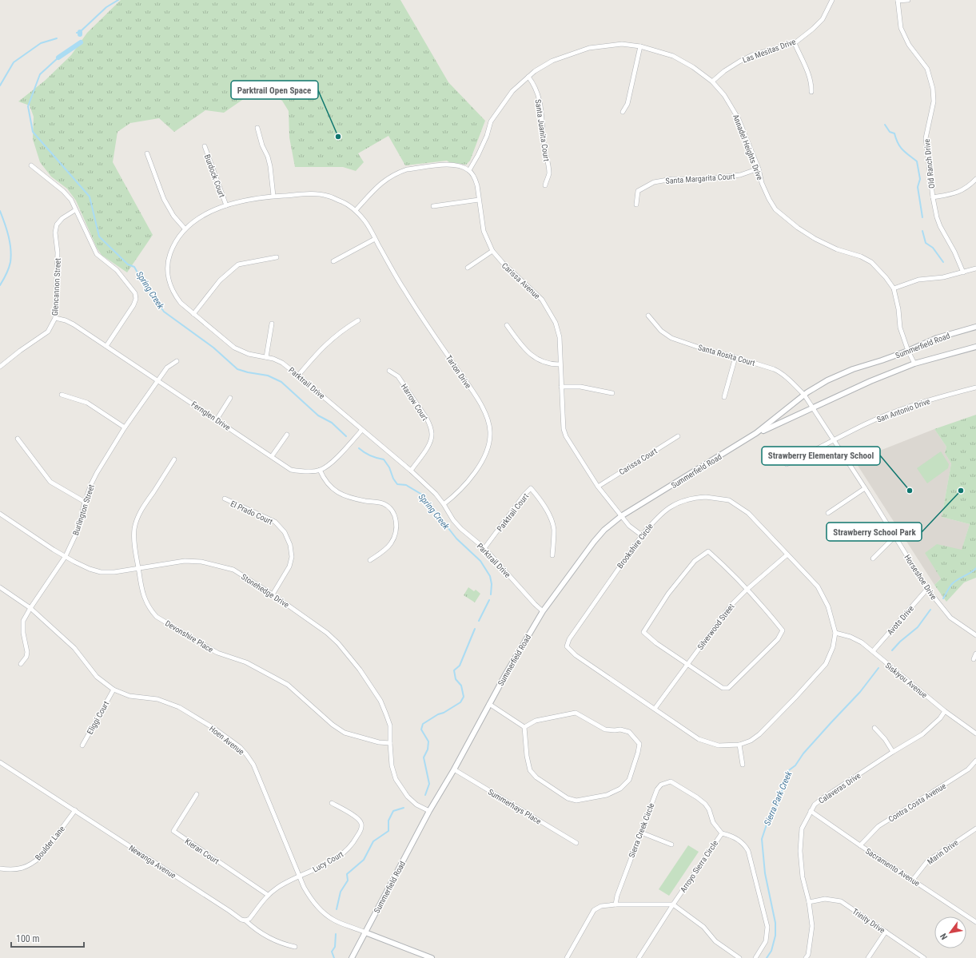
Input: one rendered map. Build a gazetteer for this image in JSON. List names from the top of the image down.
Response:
{
  "streets": {
    "street": [
      "Las Mesitas Drive",
      "Santa Juanita Court",
      "Annadel Heights Drive",
      "Old Ranch Drive",
      "Burdock Court",
      "Santa Margarita Court",
      "Carissa Avenue",
      "Glencannon Street",
      "Summerfield Road",
      "Santa Rosita Court",
      "Tarton Drive",
      "Parktrail Drive",
      "Harrow Court",
      "San Antonio Drive",
      "Fernglen Drive",
      "Carissa Court",
      "Burlington Street",
      "El Prado Court",
      "Parktrail Court",
      "Brookshire Circle",
      "Horseshoe Drive",
      "Stonehedge Drive",
      "Avots Drive",
      "Silverwood Street",
      "Devonshire Place",
      "Siskiyou Avenue",
      "Eliggi Court",
      "Hoen Avenue",
      "Calaveras Drive",
      "Contra Costa Avenue",
      "Summerhays Place",
      "Sierra Creek Circle",
      "Boulder Lane",
      "Kieran Court",
      "Marin Drive",
      "Newanga Avenue",
      "Lucy Court",
      "Arroyo Sierra Circle",
      "Sacramento Avenue",
      "Trinity Drive"
    ]
  },
  "crossings": [
    ["Las Mesitas Drive", "Annadel Heights Drive"],
    ["Santa Juanita Court", "Annadel Heights Drive"],
    ["Annadel Heights Drive", "Santa Margarita Court"],
    ["Annadel Heights Drive", "Carissa Avenue"],
    ["Annadel Heights Drive", "Summerfield Road"],
    ["Burdock Court", "Parktrail Drive"],
    ["Carissa Avenue", "Summerfield Road"],
    ["Carissa Avenue", "Carissa Court"],
    ["Carissa Avenue", "Brookshire Circle"],
    ["Glencannon Street", "Fernglen Drive"],
    ["Summerfield Road", "Santa Rosita Court"],
    ["Summerfield Road", "Parktrail Drive"],
    ["Summerfield Road", "Horseshoe Drive"],
    ["Summerfield Road", "Stonehedge Drive"],
    ["Summerfield Road", "Hoen Avenue"],
    ["Summerfield Road", "Summerhays Place"],
    ["Santa Rosita Court", "Horseshoe Drive"],
    ["Tarton Drive", "Parktrail Drive"],
    ["Parktrail Drive", "Harrow Court"],
    ["Parktrail Drive", "Fernglen Drive"],
    ["Parktrail Drive", "Parktrail Court"],
    ["San Antonio Drive", "Horseshoe Drive"],
    ["Fernglen Drive", "Burlington Street"],
    ["Burlington Street", "Stonehedge Drive"],
    ["Burlington Street", "Hoen Avenue"],
    ["El Prado Court", "Stonehedge Drive"],
    ["Brookshire Circle", "Silverwood Street"],
    ["Brookshire Circle", "Siskiyou Avenue"],
    ["Horseshoe Drive", "Avots Drive"],
    ["Stonehedge Drive", "Devonshire Place"],
    ["Avots Drive", "Siskiyou Avenue"],
    ["Siskiyou Avenue", "Calaveras Drive"],
    ["Eliggi Court", "Hoen Avenue"],
    ["Hoen Avenue", "Lucy Court"],
    ["Calaveras Drive", "Sacramento Avenue"],
    ["Calaveras Drive", "Trinity Drive"],
    ["Contra Costa Avenue", "Sacramento Avenue"],
    ["Sierra Creek Circle", "Arroyo Sierra Circle"],
    ["Boulder Lane", "Newanga Avenue"],
    ["Marin Drive", "Sacramento Avenue"]
  ],
  "water": ["Spring Creek", "Sierra Park Creek"],
  "places": ["Parktrail Open Space", "Strawberry Elementary School", "Strawberry School Park"],
  "scale_bar": "100 m",
  "north": "bottom left"
}
